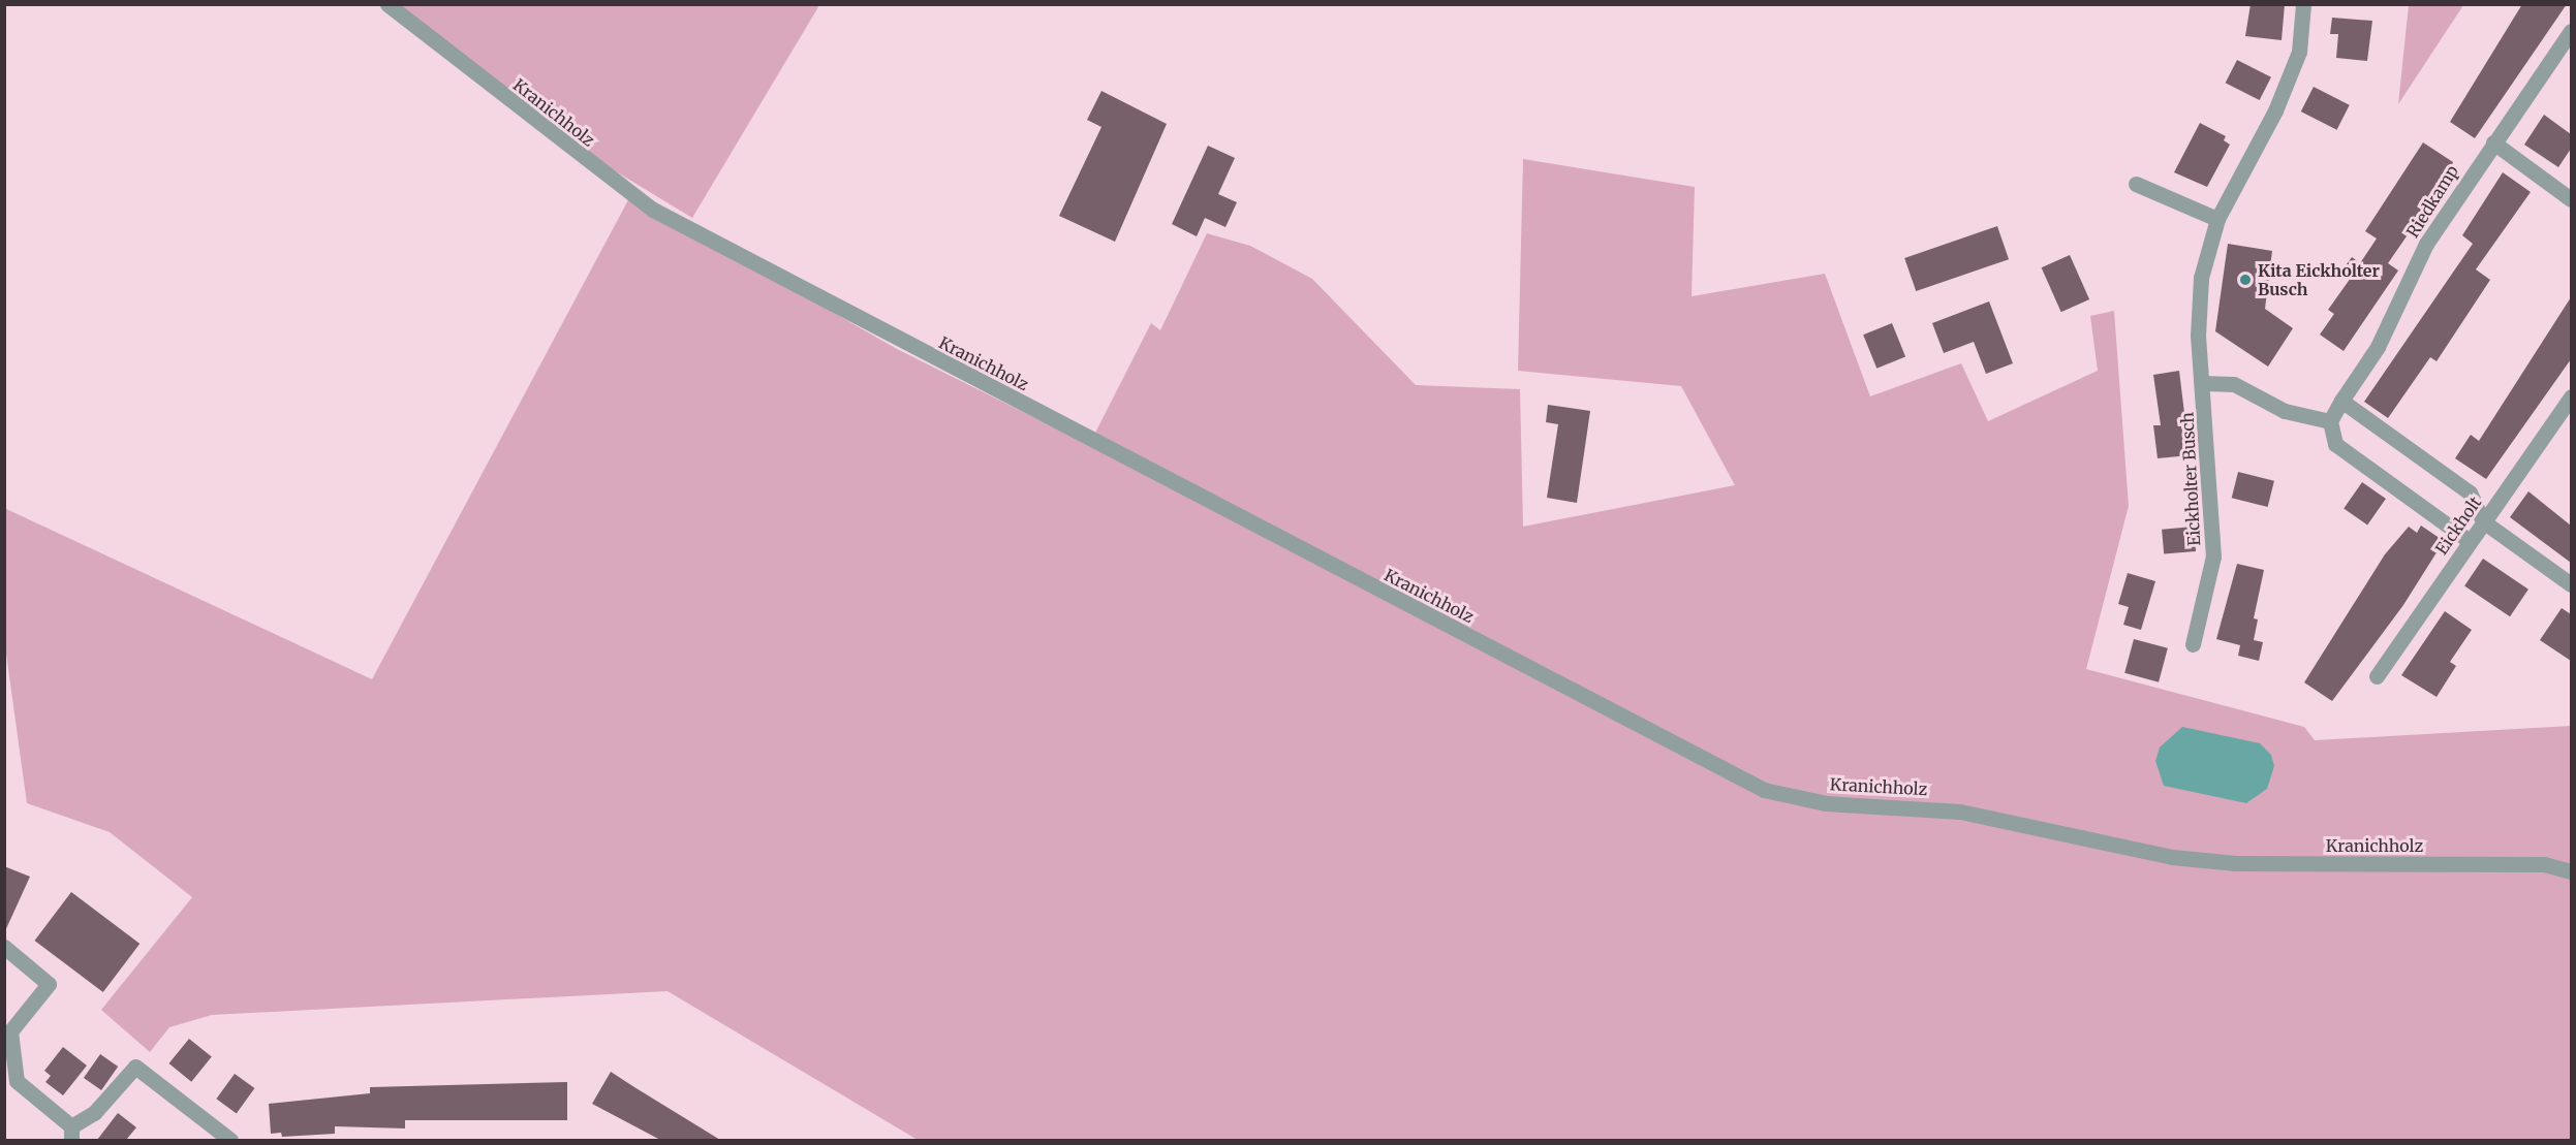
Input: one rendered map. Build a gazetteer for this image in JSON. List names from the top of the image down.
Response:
{
  "streets": {
    "street": [
      "Kranichholz",
      "Riedkamp",
      "Eickholter Busch",
      "Eickholt"
    ]
  },
  "places": ["Kita Eickholter Busch"]
}
